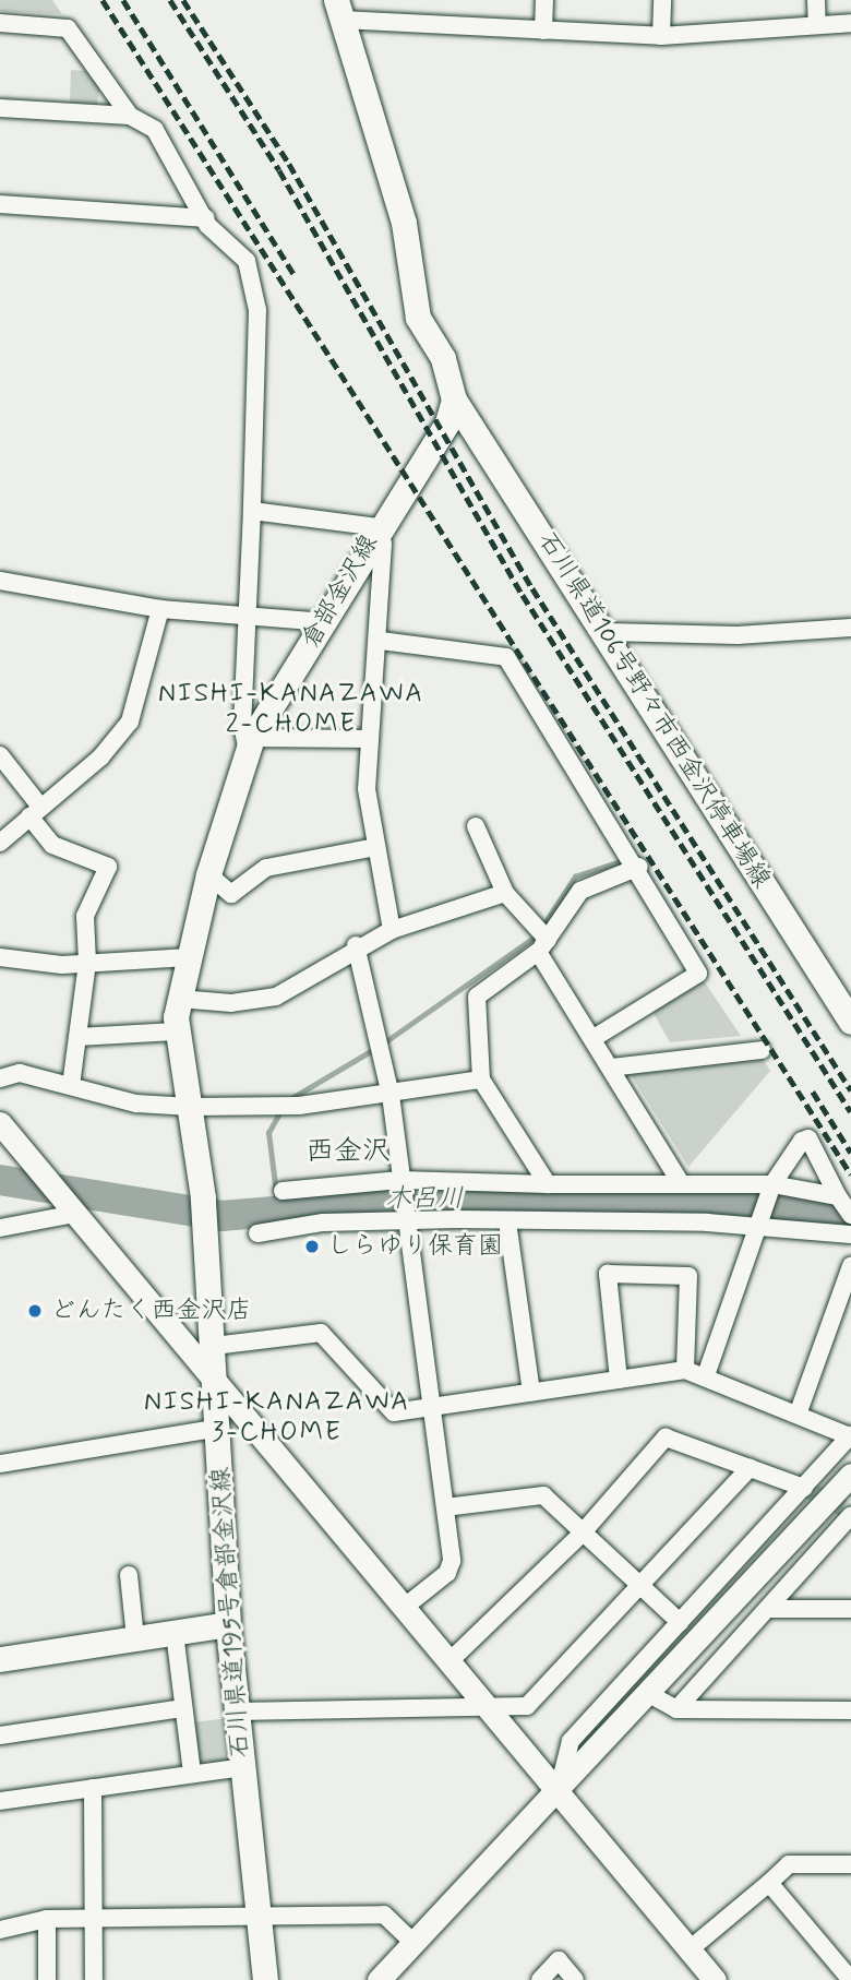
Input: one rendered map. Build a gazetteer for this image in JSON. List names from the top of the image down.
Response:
{
  "streets": {
    "main road": ["倉部金沢線", "石川県道106号野々市西金沢停車場線", "石川県道195号倉部金沢線"]
  },
  "crossings": [
    ["倉部金沢線", "石川県道106号野々市西金沢停車場線"],
    ["倉部金沢線", "石川県道195号倉部金沢線"]
  ],
  "districts": ["NISHI-KANAZAWA 2-CHOME", "西金沢", "NISHI-KANAZAWA 3-CHOME"],
  "water": ["木呂川"],
  "places": ["しらゆり保育園", "どんたく西金沢店"]
}
